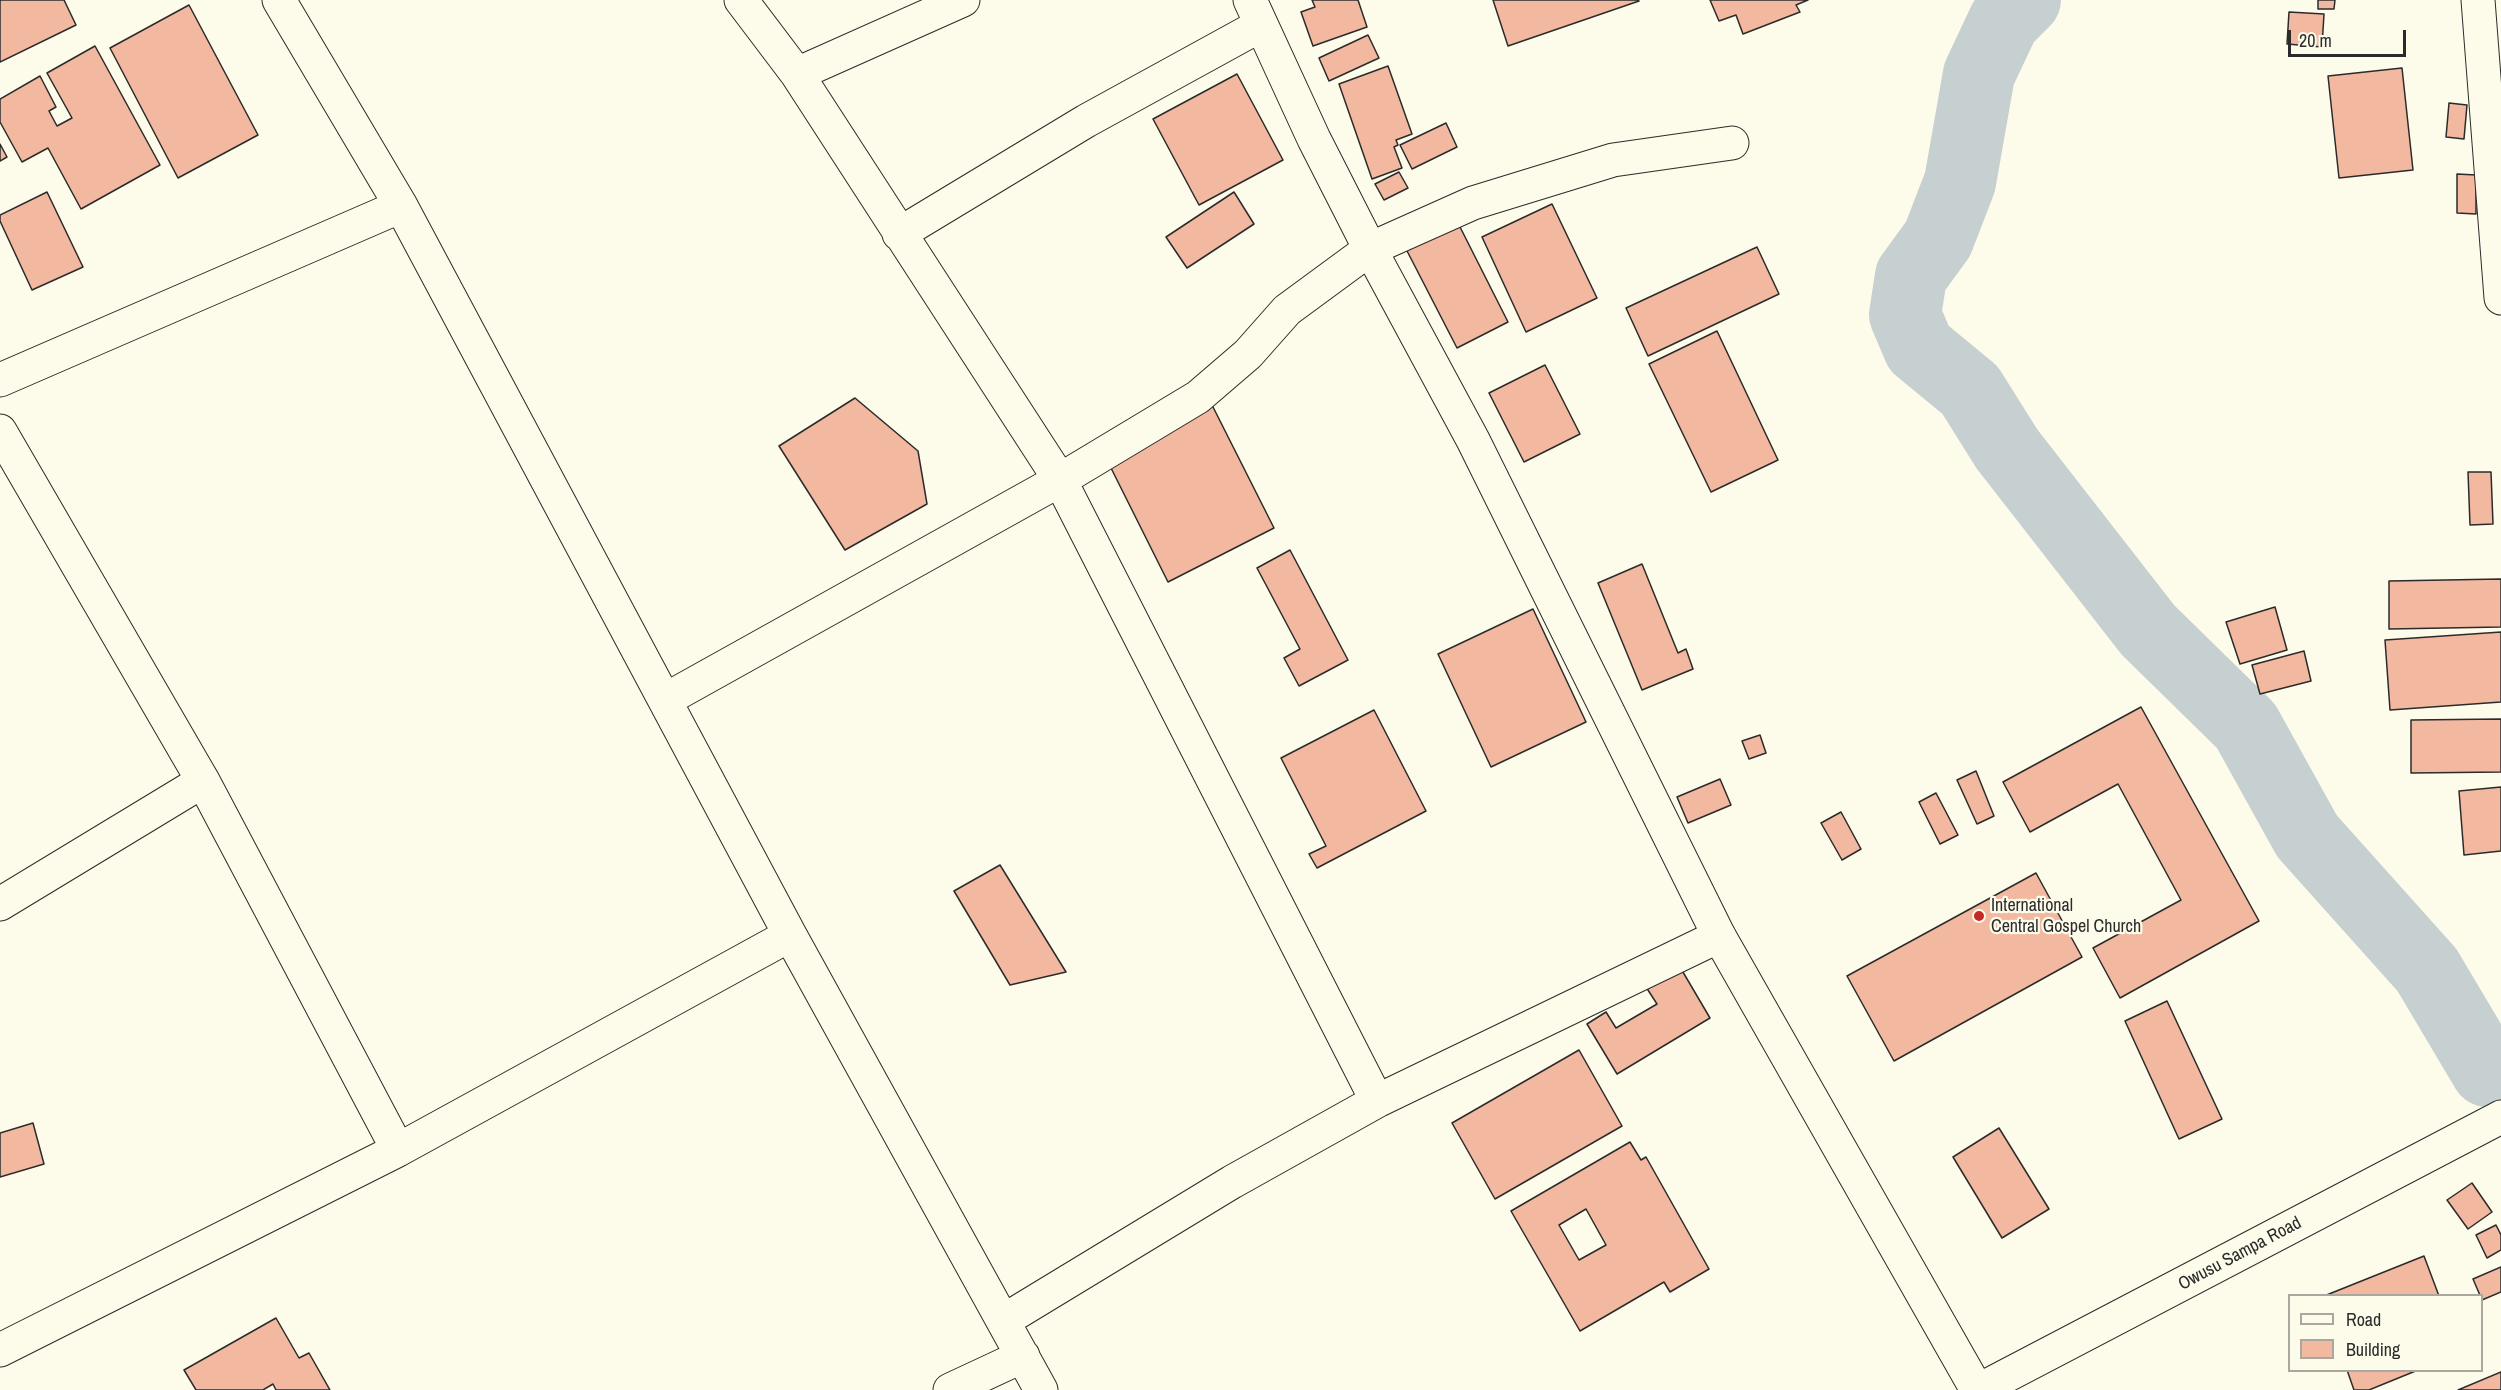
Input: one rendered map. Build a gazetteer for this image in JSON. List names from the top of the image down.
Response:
{
  "streets": {
    "street": ["Owusu Sampa Road"]
  },
  "places": ["International Central Gospel Church"],
  "legend": ["Road", "Building"],
  "scale_bar": "20 m"
}
